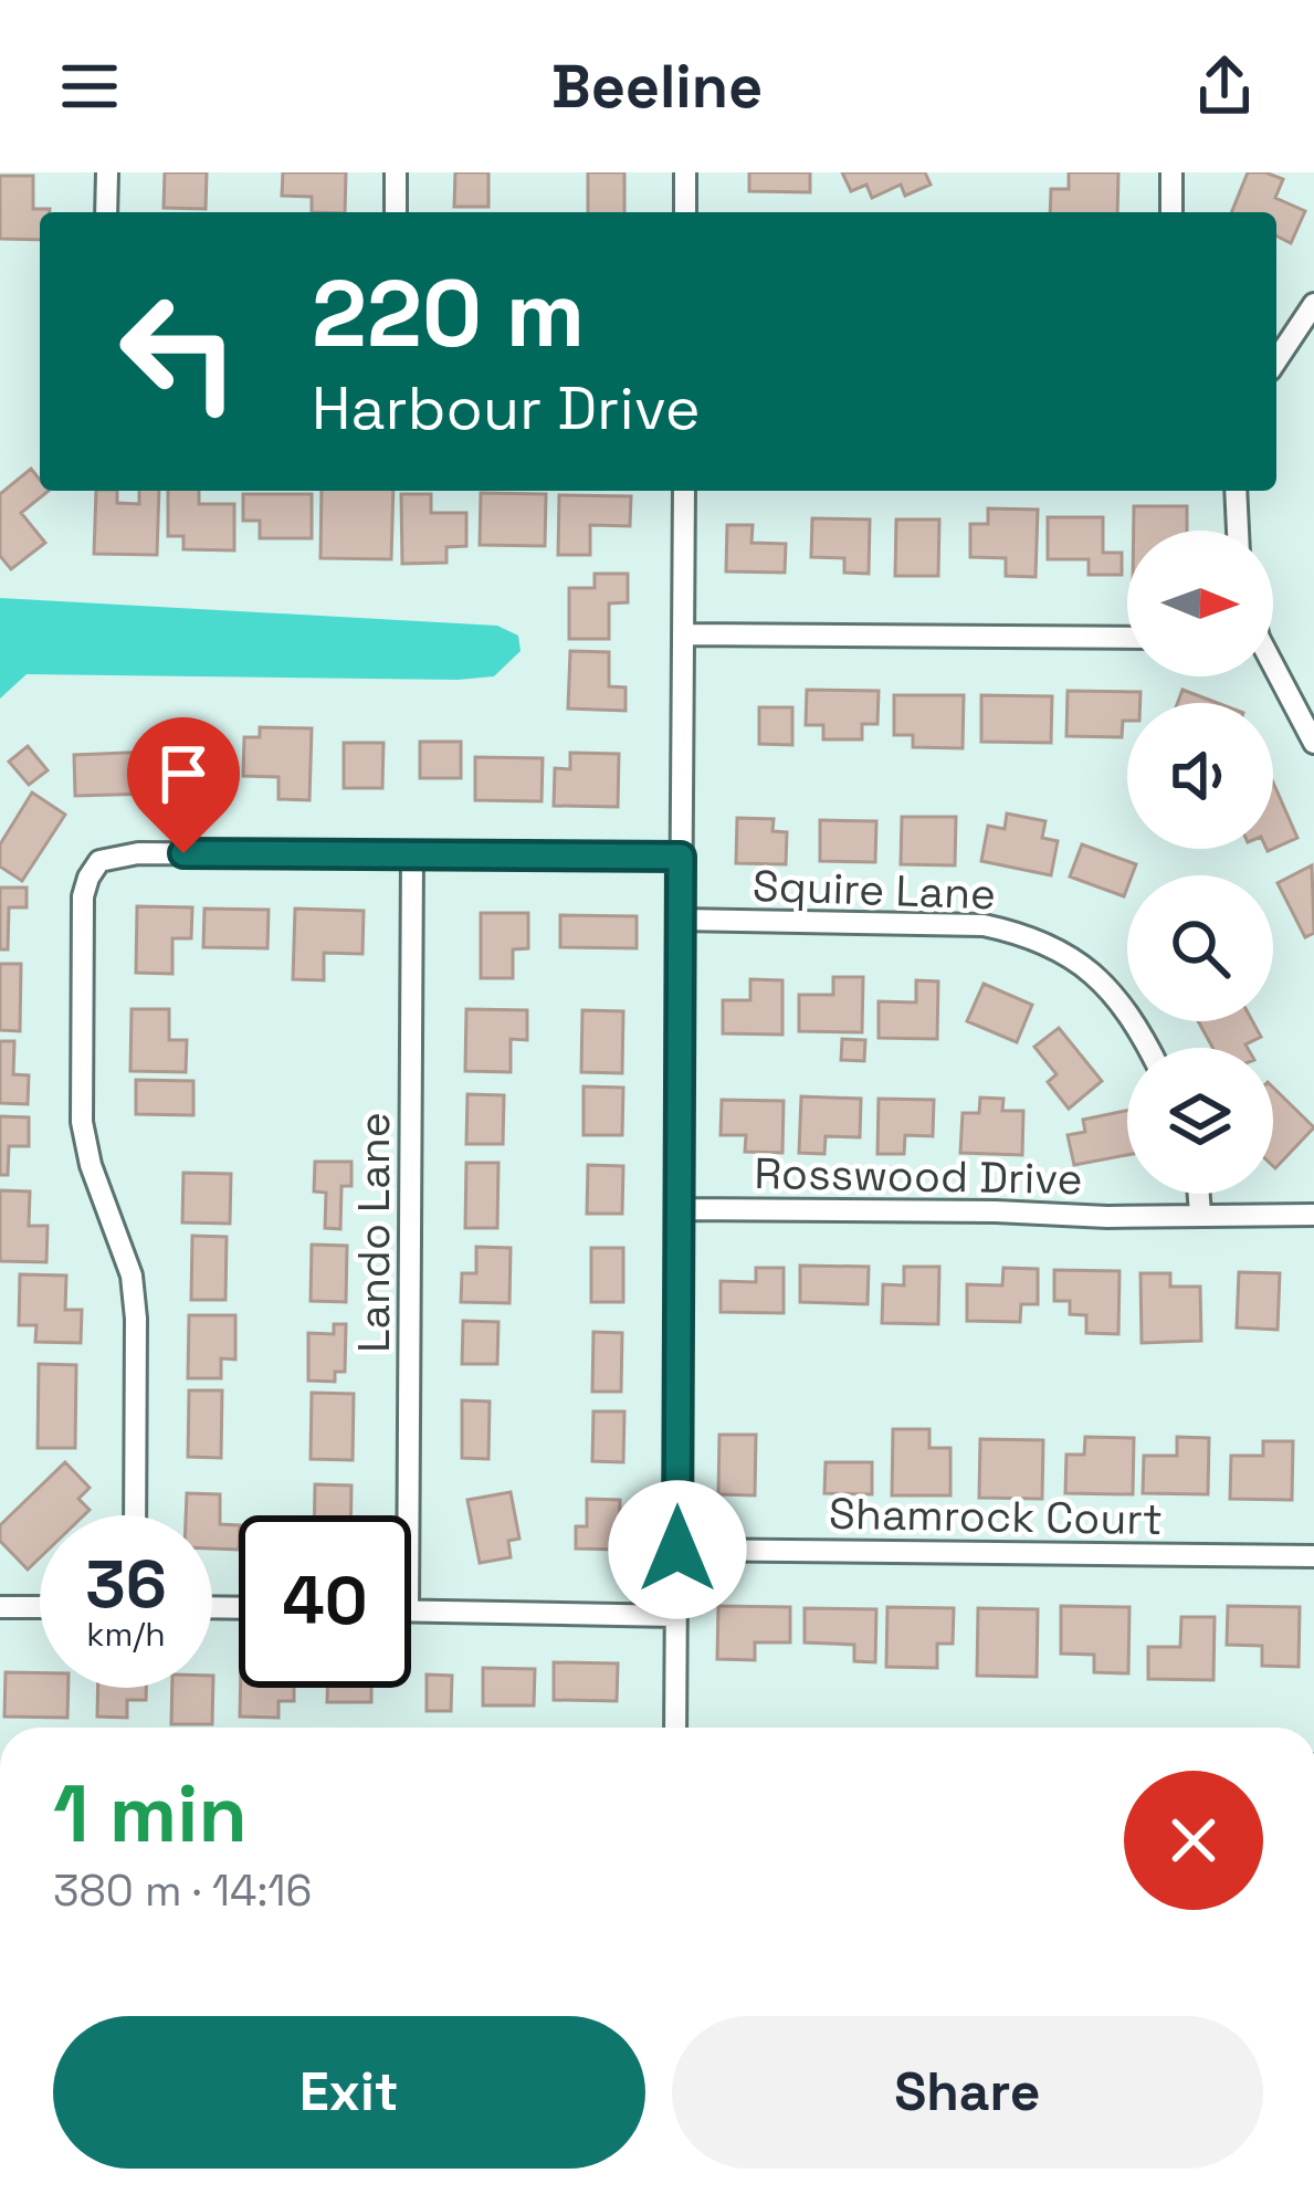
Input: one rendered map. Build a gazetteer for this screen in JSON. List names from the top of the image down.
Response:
{
  "streets": {
    "street": [
      "Squire Lane",
      "Rosswood Drive",
      "Lando Lane",
      "Shamrock Court"
    ]
  },
  "north": "right",
  "page": {
    "header": "Beeline",
    "turn": ["220 m", "Harbour Drive"],
    "speed": "36 km/h",
    "limit": "40",
    "heading": ["1 min", "380 m · 14:16"],
    "buttons": ["Exit", "Share"]
  }
}
